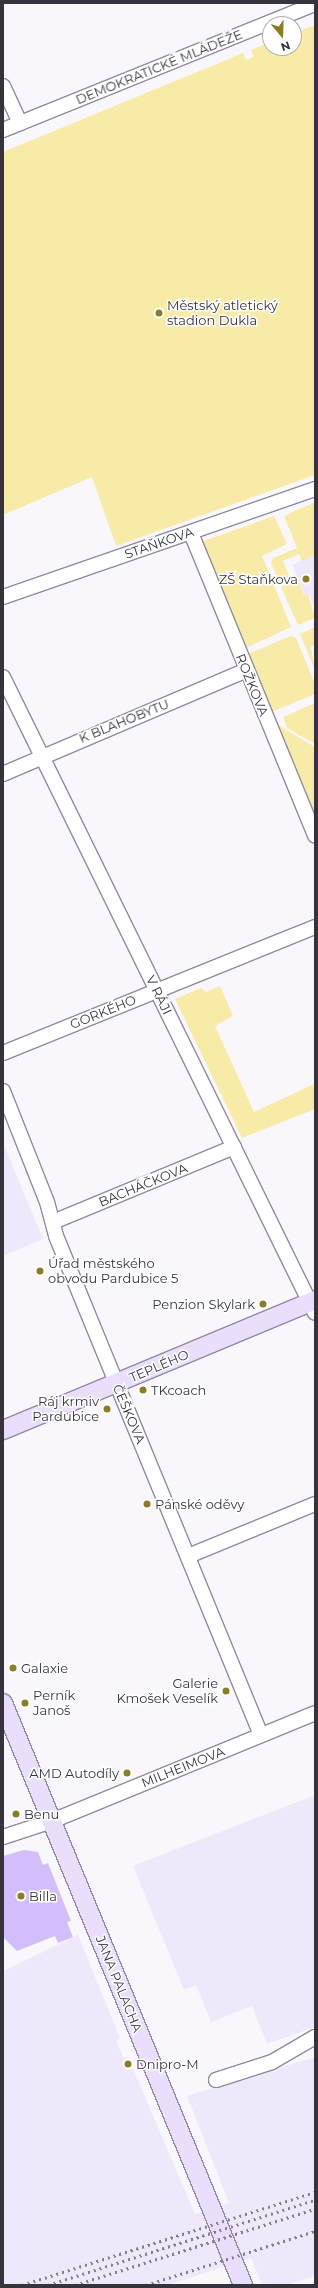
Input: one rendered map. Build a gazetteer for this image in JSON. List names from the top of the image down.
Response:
{
  "streets": {
    "main road": ["TEPLÉHO", "JANA PALACHA"],
    "street": [
      "DEMOKRATICKÉ MLÁDEŽE",
      "STAŇKOVA",
      "ROŽKOVA",
      "K BLAHOBYTU",
      "V RÁJI",
      "GORKÉHO",
      "BACHÁČKOVA",
      "ČEŠKOVA",
      "MILHEIMOVA"
    ]
  },
  "crossings": [
    ["STAŇKOVA", "ROŽKOVA"],
    ["ROŽKOVA", "K BLAHOBYTU"],
    ["K BLAHOBYTU", "V RÁJI"],
    ["V RÁJI", "GORKÉHO"],
    ["V RÁJI", "BACHÁČKOVA"],
    ["V RÁJI", "TEPLÉHO"],
    ["BACHÁČKOVA", "ČEŠKOVA"],
    ["TEPLÉHO", "ČEŠKOVA"],
    ["ČEŠKOVA", "MILHEIMOVA"],
    ["MILHEIMOVA", "JANA PALACHA"]
  ],
  "places": [
    "Městský atletický stadion Dukla",
    "ZŠ Staňkova",
    "Úřad městského obvodu Pardubice 5",
    "Penzion Skylark",
    "TKcoach",
    "Ráj krmiv Pardubice",
    "Pánské oděvy",
    "Galaxie",
    "Galerie Kmošek Veselík",
    "Perník Janoš",
    "AMD Autodíly",
    "Benu",
    "Billa",
    "Dnipro-M"
  ],
  "north": "bottom"
}
